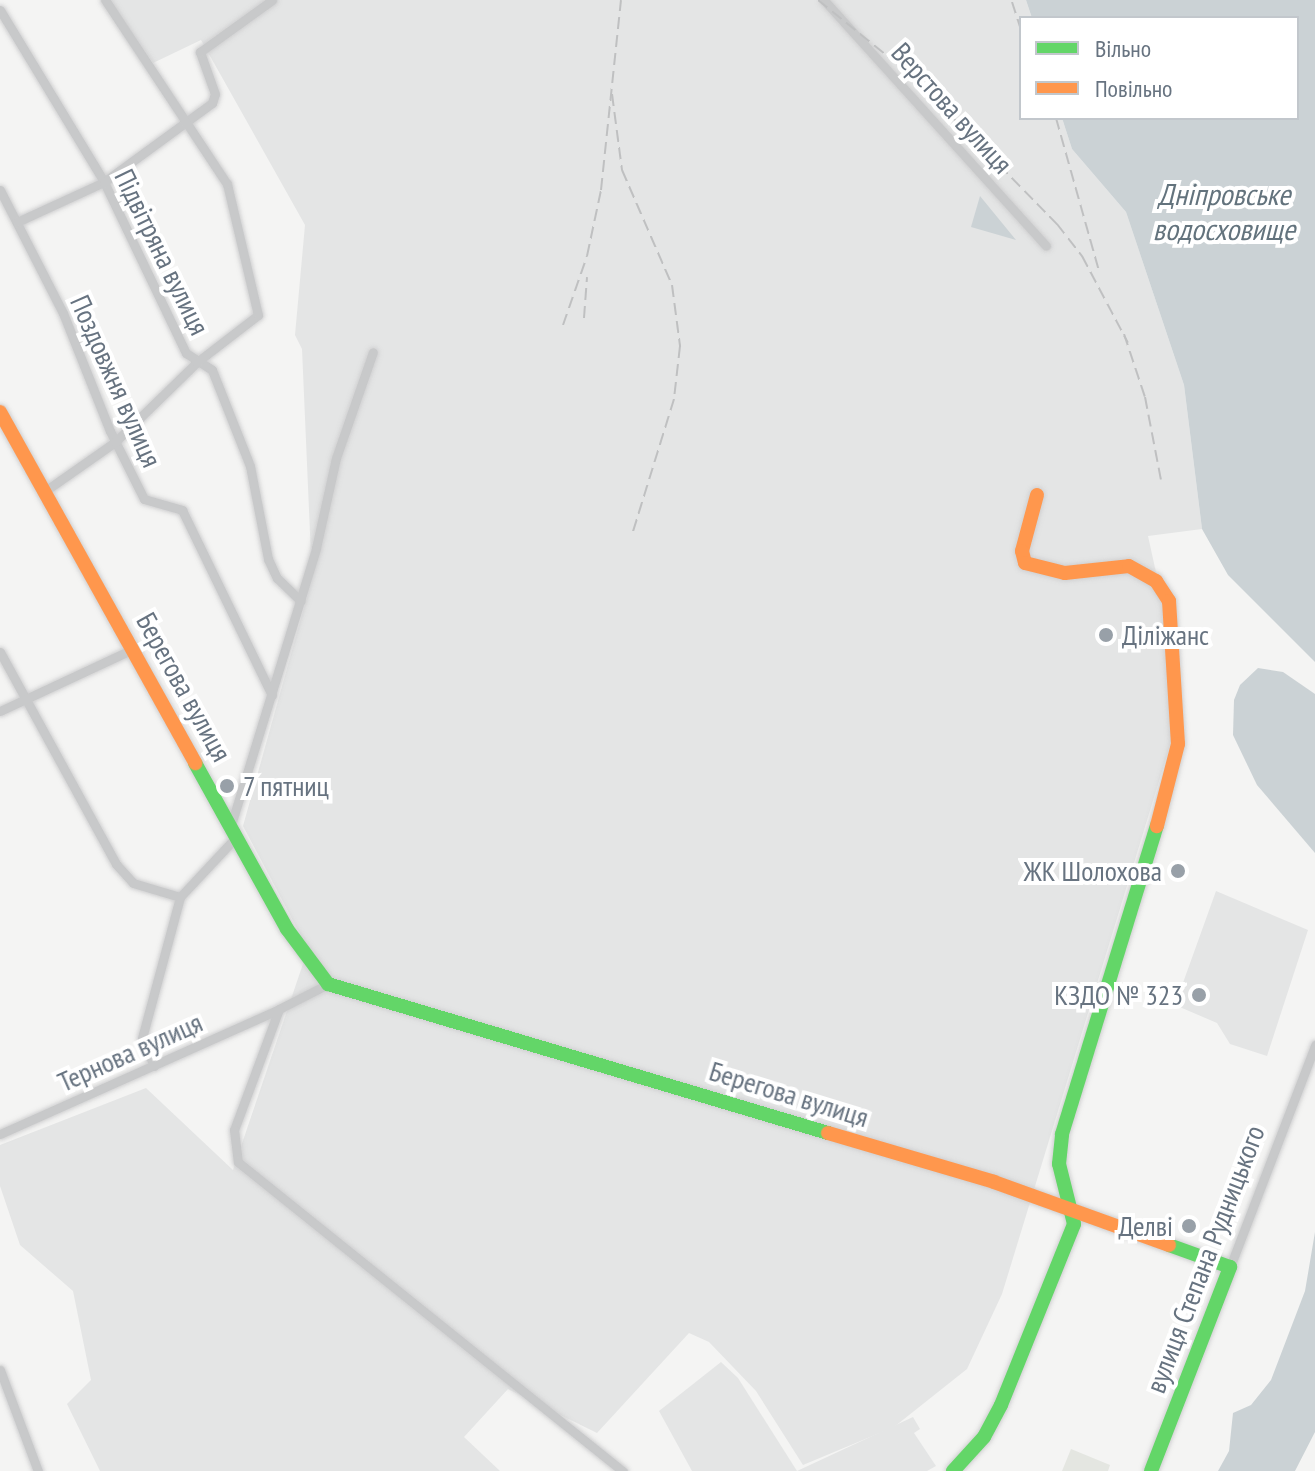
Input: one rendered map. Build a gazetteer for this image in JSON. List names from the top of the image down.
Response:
{
  "streets": {
    "street": [
      "Верстова вулиця",
      "Підвітряна вулиця",
      "Поздовжня вулиця",
      "Берегова вулиця",
      "Тернова вулиця",
      "вулиця Степана Рудницького"
    ]
  },
  "crossings": [
    ["Берегова вулиця", "вулиця Степана Рудницького"]
  ],
  "water": ["Дніпровське водосховище"],
  "places": [
    "Діліжанс",
    "7 пятниц",
    "ЖК Шолохова",
    "КЗДО № 323",
    "Делві"
  ],
  "legend": ["Вільно", "Повільно"]
}
